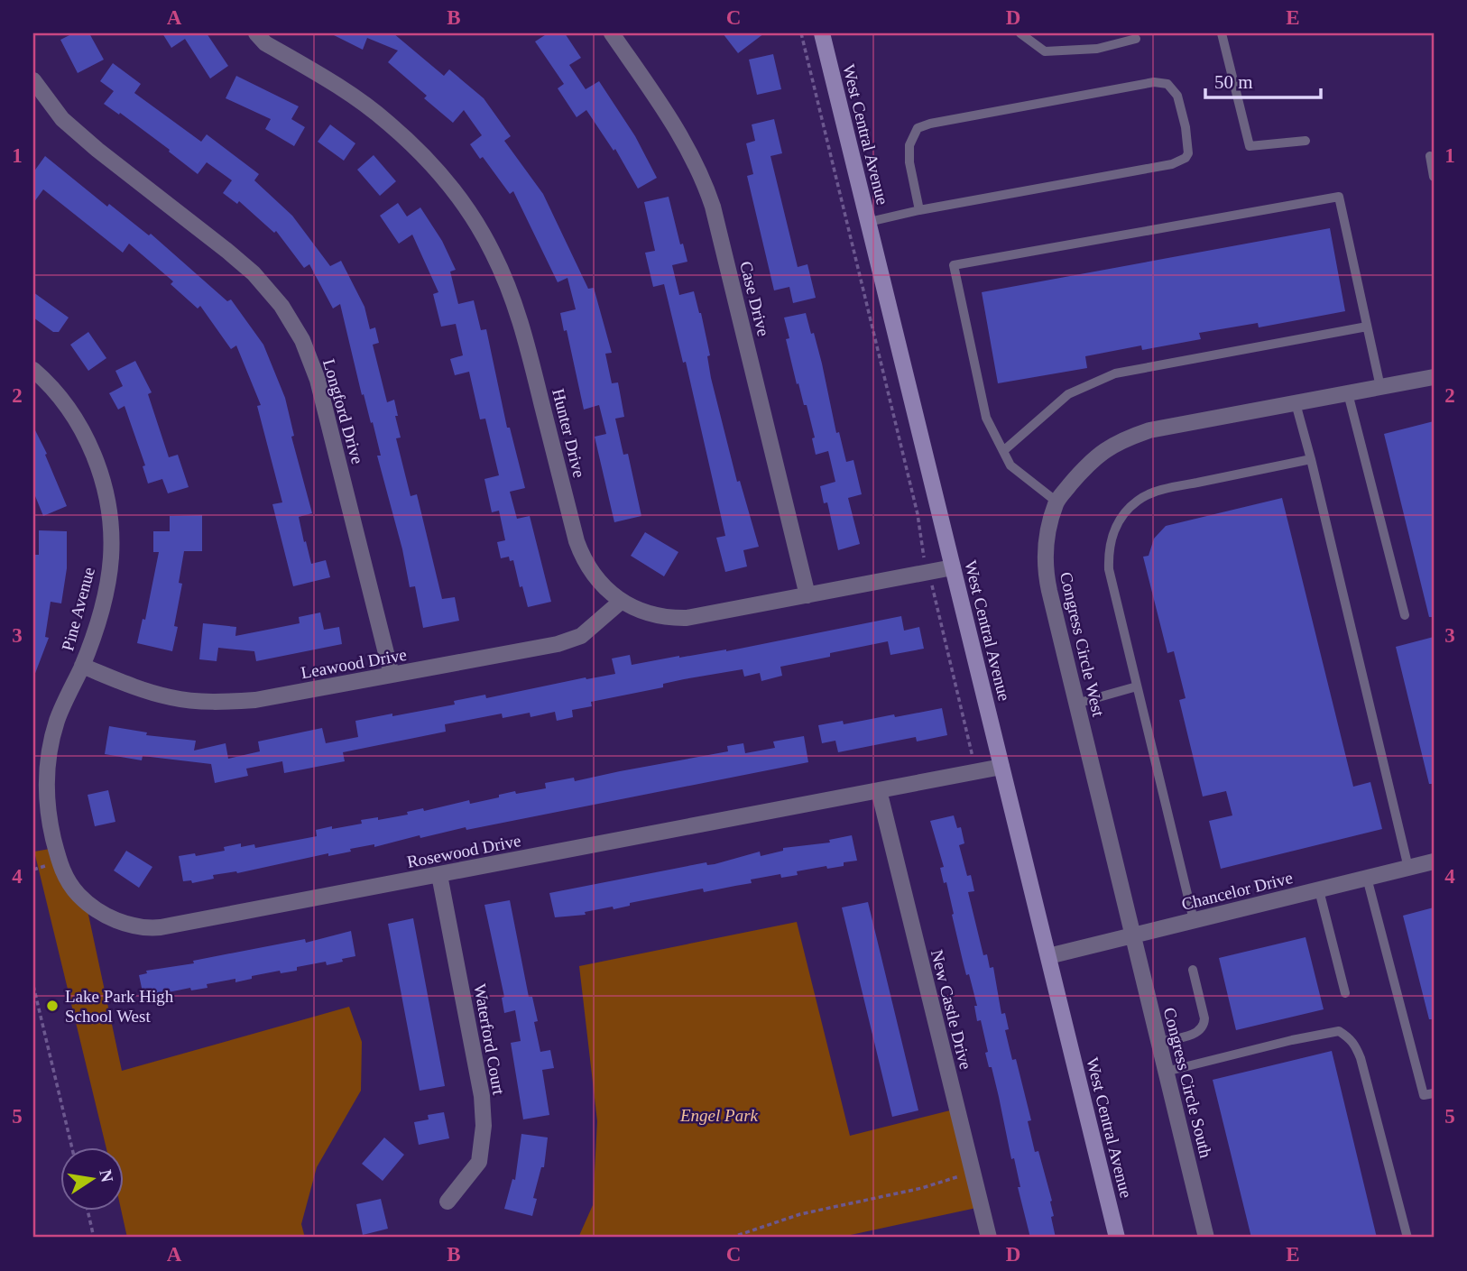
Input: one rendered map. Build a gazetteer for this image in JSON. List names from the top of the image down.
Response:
{
  "streets": {
    "street": [
      "West Central Avenue",
      "Case Drive",
      "Longford Drive",
      "Hunter Drive",
      "Pine Avenue",
      "Congress Circle West",
      "Leawood Drive",
      "Rosewood Drive",
      "Chancelor Drive",
      "New Castle Drive",
      "Waterford Court",
      "Congress Circle South"
    ]
  },
  "crossings": [
    ["West Central Avenue", "Hunter Drive"],
    ["West Central Avenue", "Rosewood Drive"],
    ["West Central Avenue", "Chancelor Drive"],
    ["Case Drive", "Hunter Drive"],
    ["Longford Drive", "Leawood Drive"],
    ["Hunter Drive", "Leawood Drive"],
    ["Pine Avenue", "Leawood Drive"],
    ["Pine Avenue", "Rosewood Drive"],
    ["Congress Circle West", "Chancelor Drive"],
    ["Congress Circle West", "Congress Circle South"],
    ["Rosewood Drive", "New Castle Drive"],
    ["Rosewood Drive", "Waterford Court"],
    ["Chancelor Drive", "Congress Circle South"]
  ],
  "parks": ["Engel Park"],
  "places": ["Lake Park High School West"],
  "scale_bar": "50 m",
  "north": "right",
  "grid": {
    "columns": [
      "A",
      "B",
      "C",
      "D",
      "E"
    ],
    "rows": [
      "1",
      "2",
      "3",
      "4",
      "5"
    ]
  }
}
